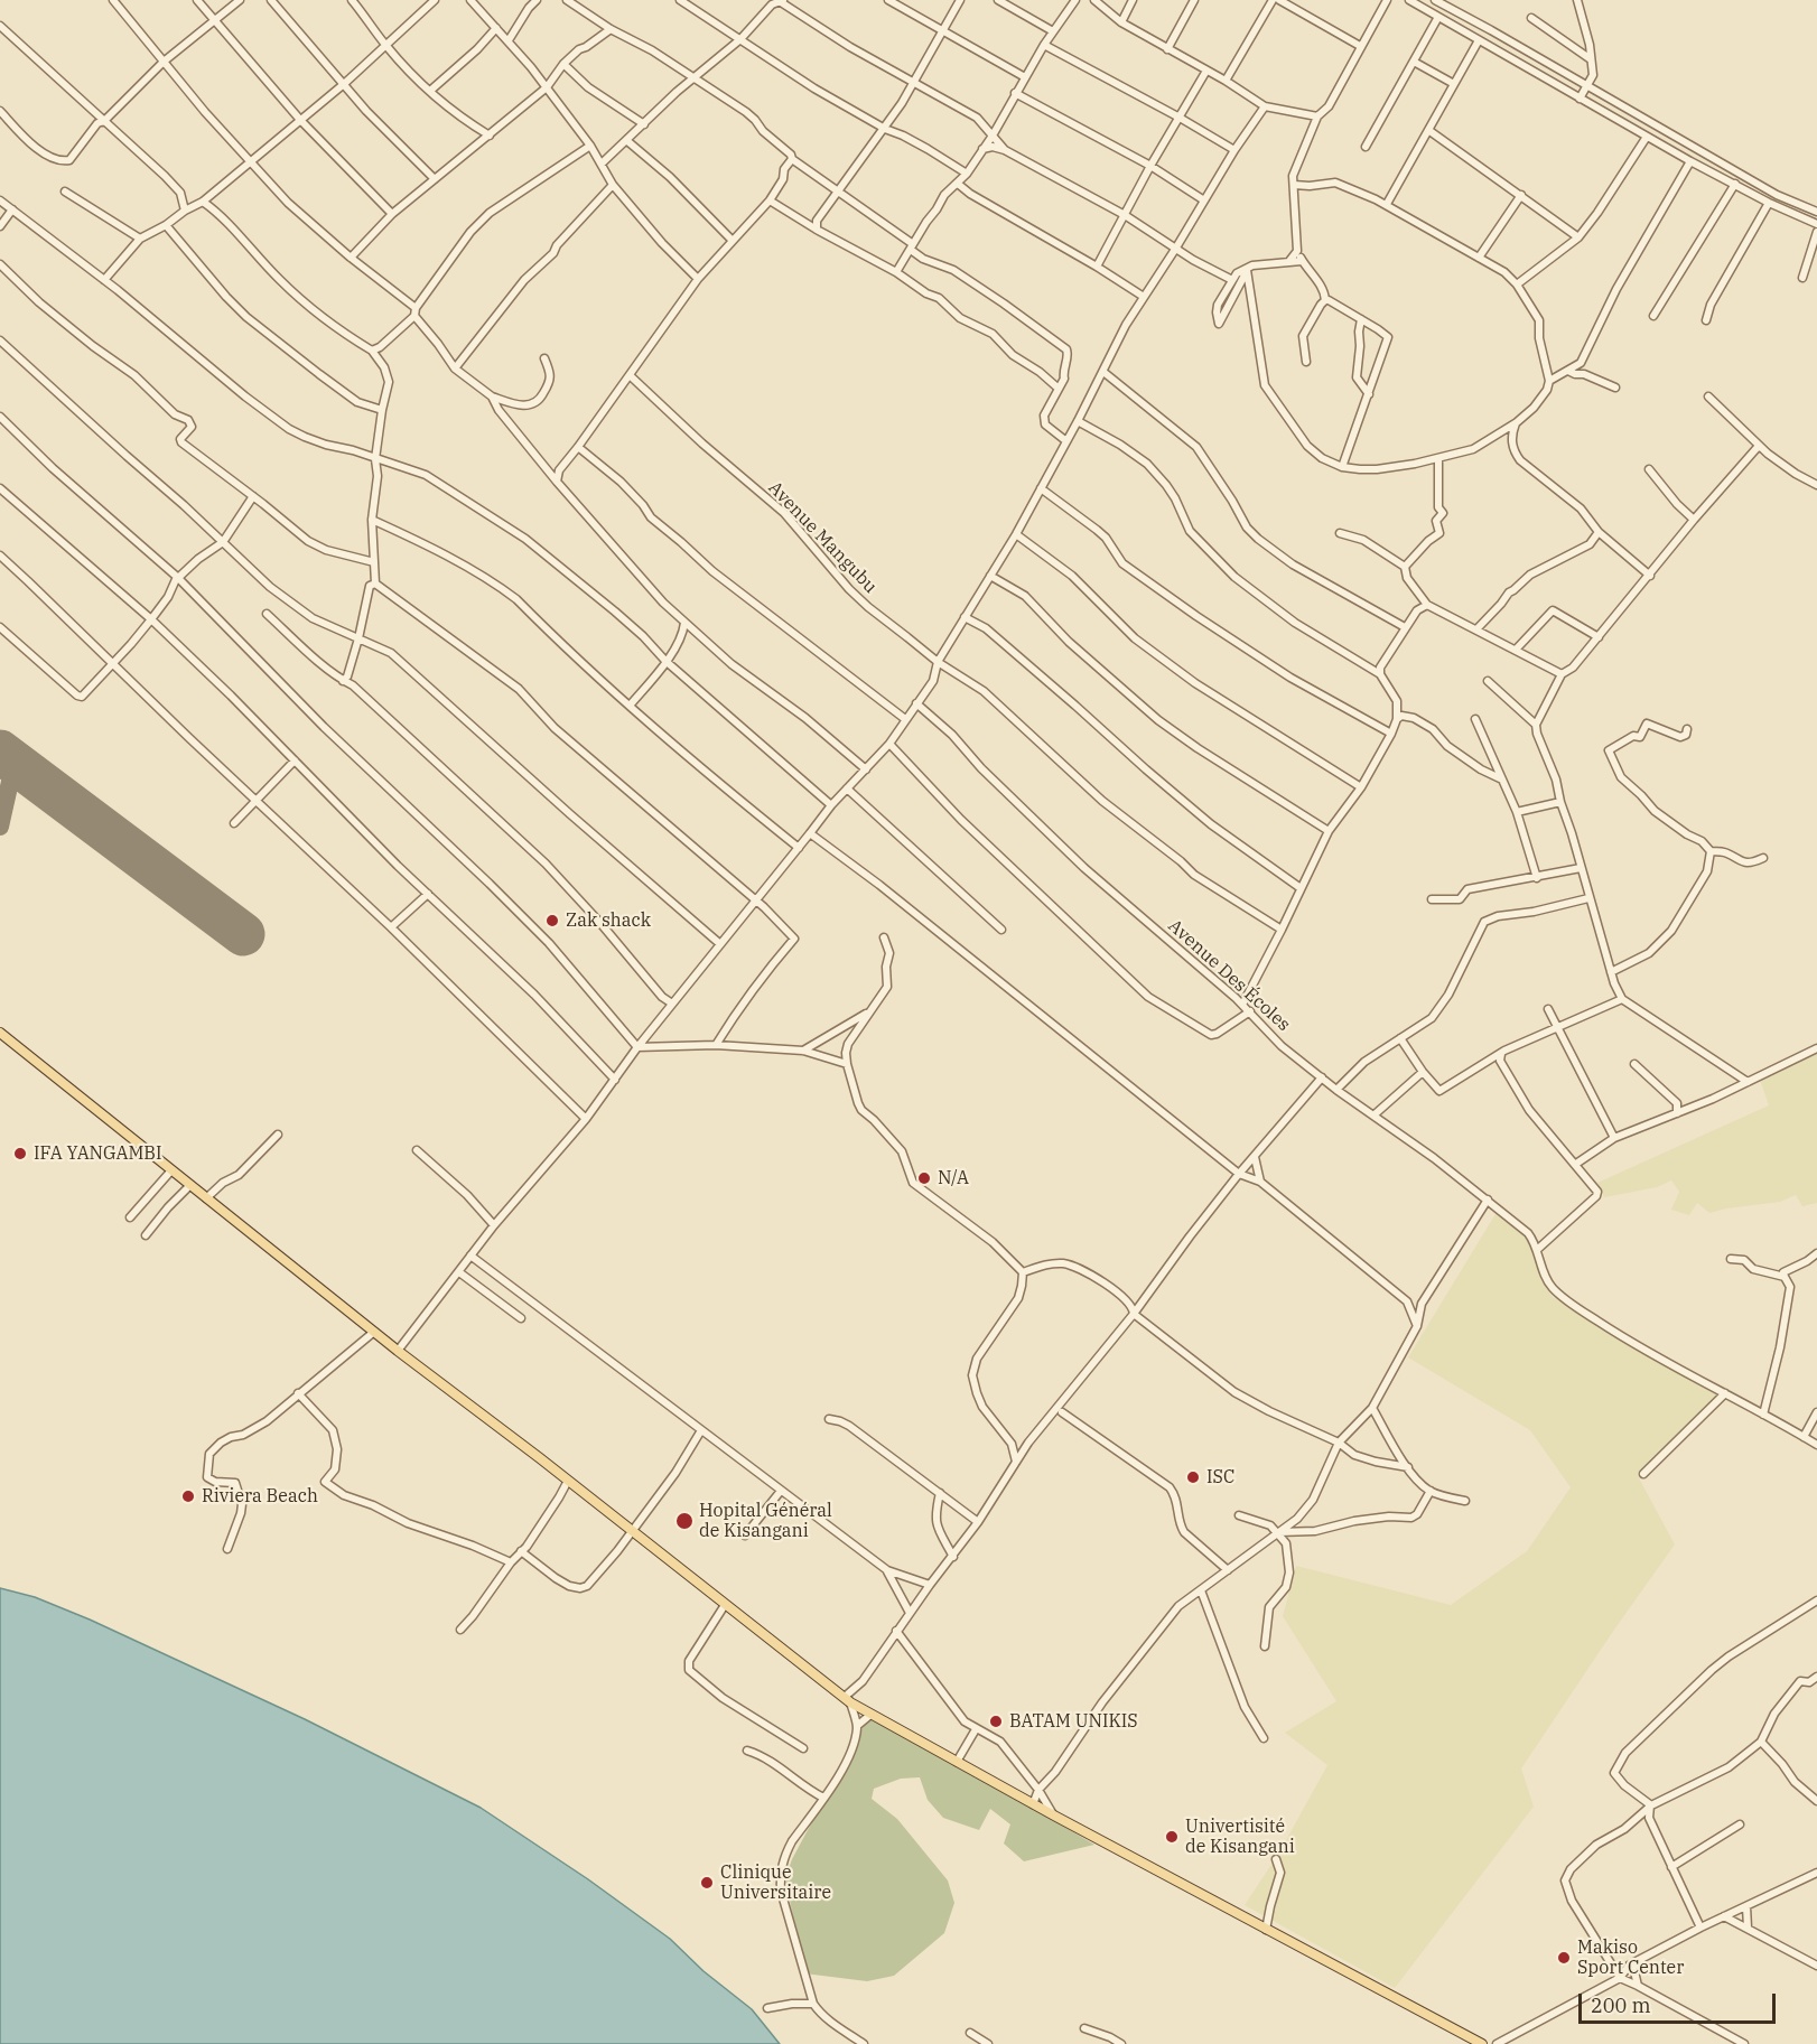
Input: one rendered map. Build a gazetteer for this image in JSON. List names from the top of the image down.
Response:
{
  "streets": {
    "street": ["Avenue Mangubu", "Avenue Des Écoles"]
  },
  "places": [
    "Zak shack",
    "IFA YANGAMBI",
    "N/A",
    "ISC",
    "Riviera Beach",
    "Hopital Général de Kisangani",
    "BATAM UNIKIS",
    "Univertisité de Kisangani",
    "Clinique Universitaire",
    "Makiso Sport Center"
  ],
  "scale_bar": "200 m"
}
